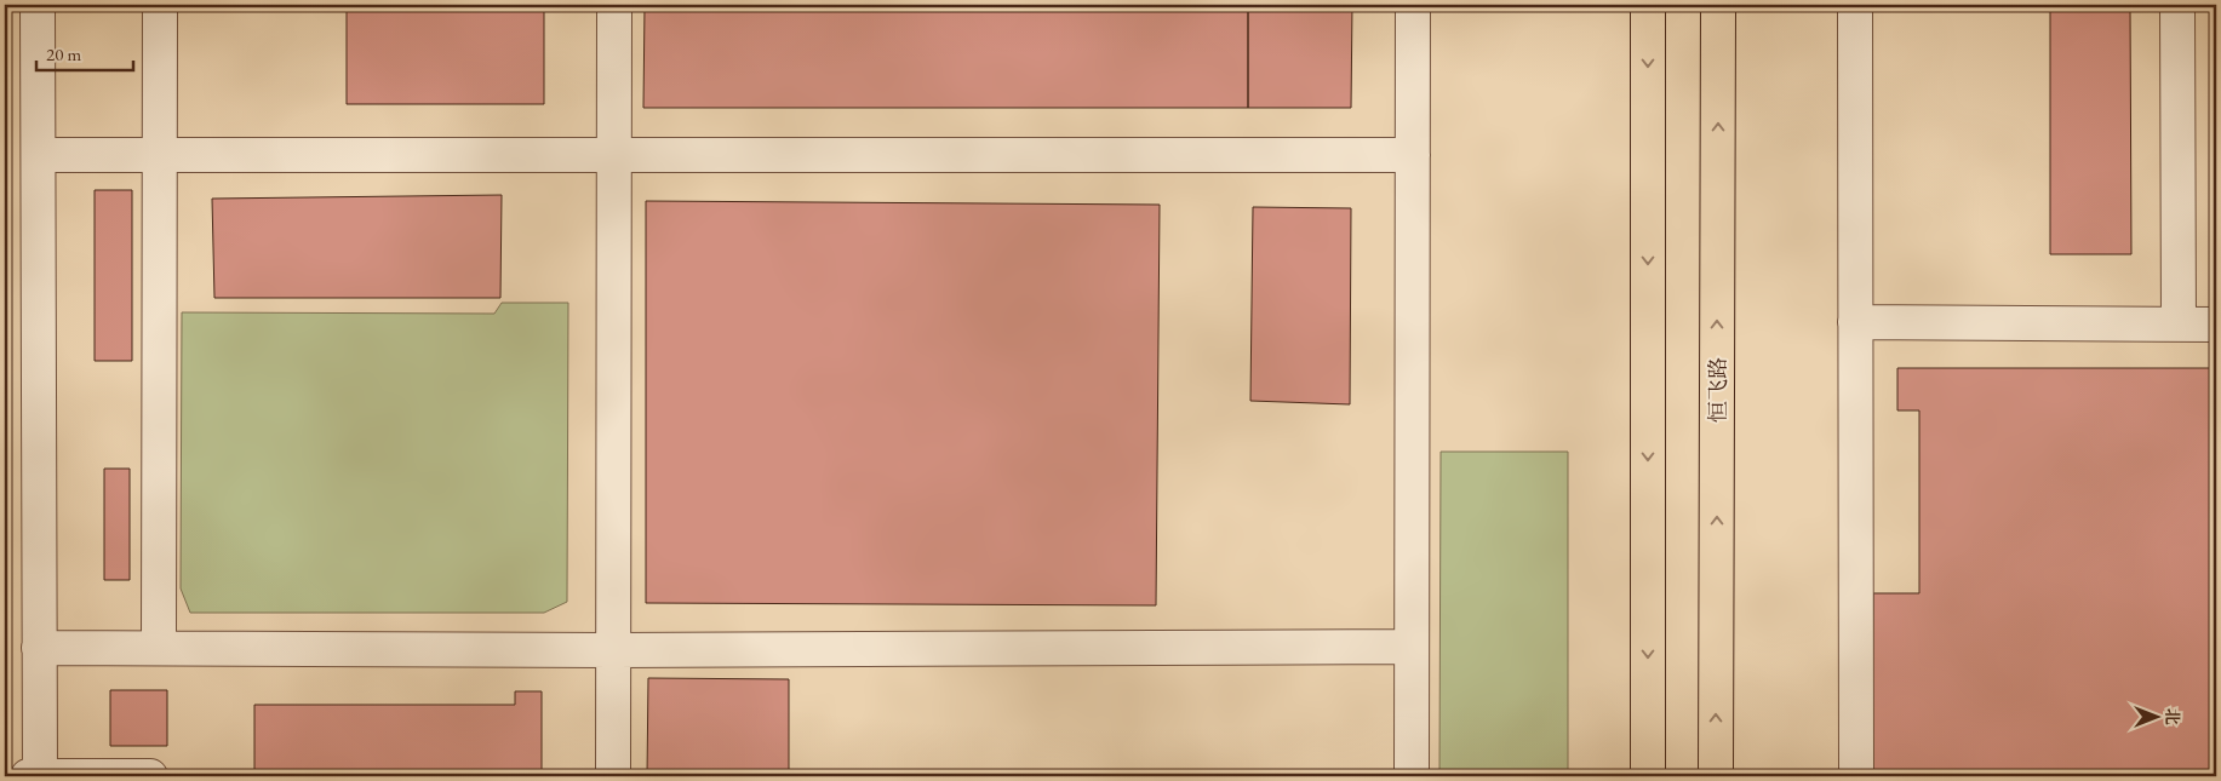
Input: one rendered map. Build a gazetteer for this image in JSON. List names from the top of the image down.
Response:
{
  "streets": {
    "main road": ["恒飞路"]
  },
  "scale_bar": "20 m",
  "north": "right"
}
